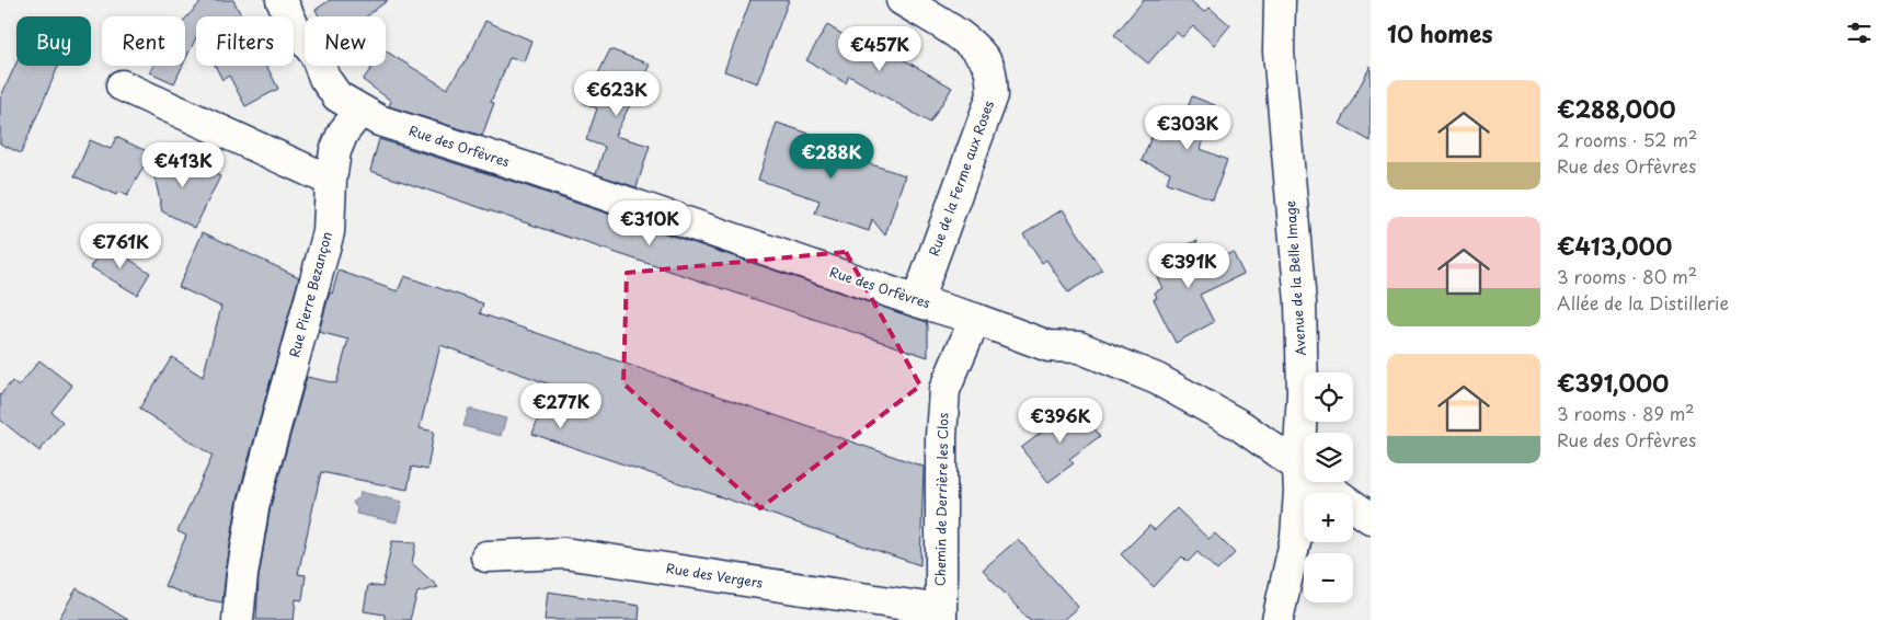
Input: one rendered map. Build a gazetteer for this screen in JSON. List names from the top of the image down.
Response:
{
  "streets": {
    "street": [
      "Rue des Orfèvres",
      "Rue de la Ferme aux Roses",
      "Avenue de la Belle Image",
      "Rue Pierre Bezançon",
      "Chemin de Derrière les Clos",
      "Rue des Vergers"
    ]
  },
  "crossings": [
    ["Rue des Orfèvres", "Rue de la Ferme aux Roses"],
    ["Rue des Orfèvres", "Avenue de la Belle Image"],
    ["Rue des Orfèvres", "Rue Pierre Bezançon"],
    ["Rue des Orfèvres", "Chemin de Derrière les Clos"],
    ["Chemin de Derrière les Clos", "Rue des Vergers"]
  ],
  "page": {
    "heading": "10 homes",
    "chip": [
      "Buy",
      "Rent",
      "Filters",
      "New"
    ],
    "price": [
      "€457K",
      "€623K",
      "€303K",
      "€288K",
      "€413K",
      "€310K",
      "€761K",
      "€391K",
      "€277K",
      "€396K"
    ],
    "list": [
      {
        "name": "€288,000",
        "note": "2 rooms · 52 m² · Rue des Orfèvres"
      },
      {
        "name": "€413,000",
        "note": "3 rooms · 80 m² · Allée de la Distillerie"
      },
      {
        "name": "€391,000",
        "note": "3 rooms · 89 m² · Rue des Orfèvres"
      }
    ],
    "map_buttons": ["+", "−"]
  }
}
